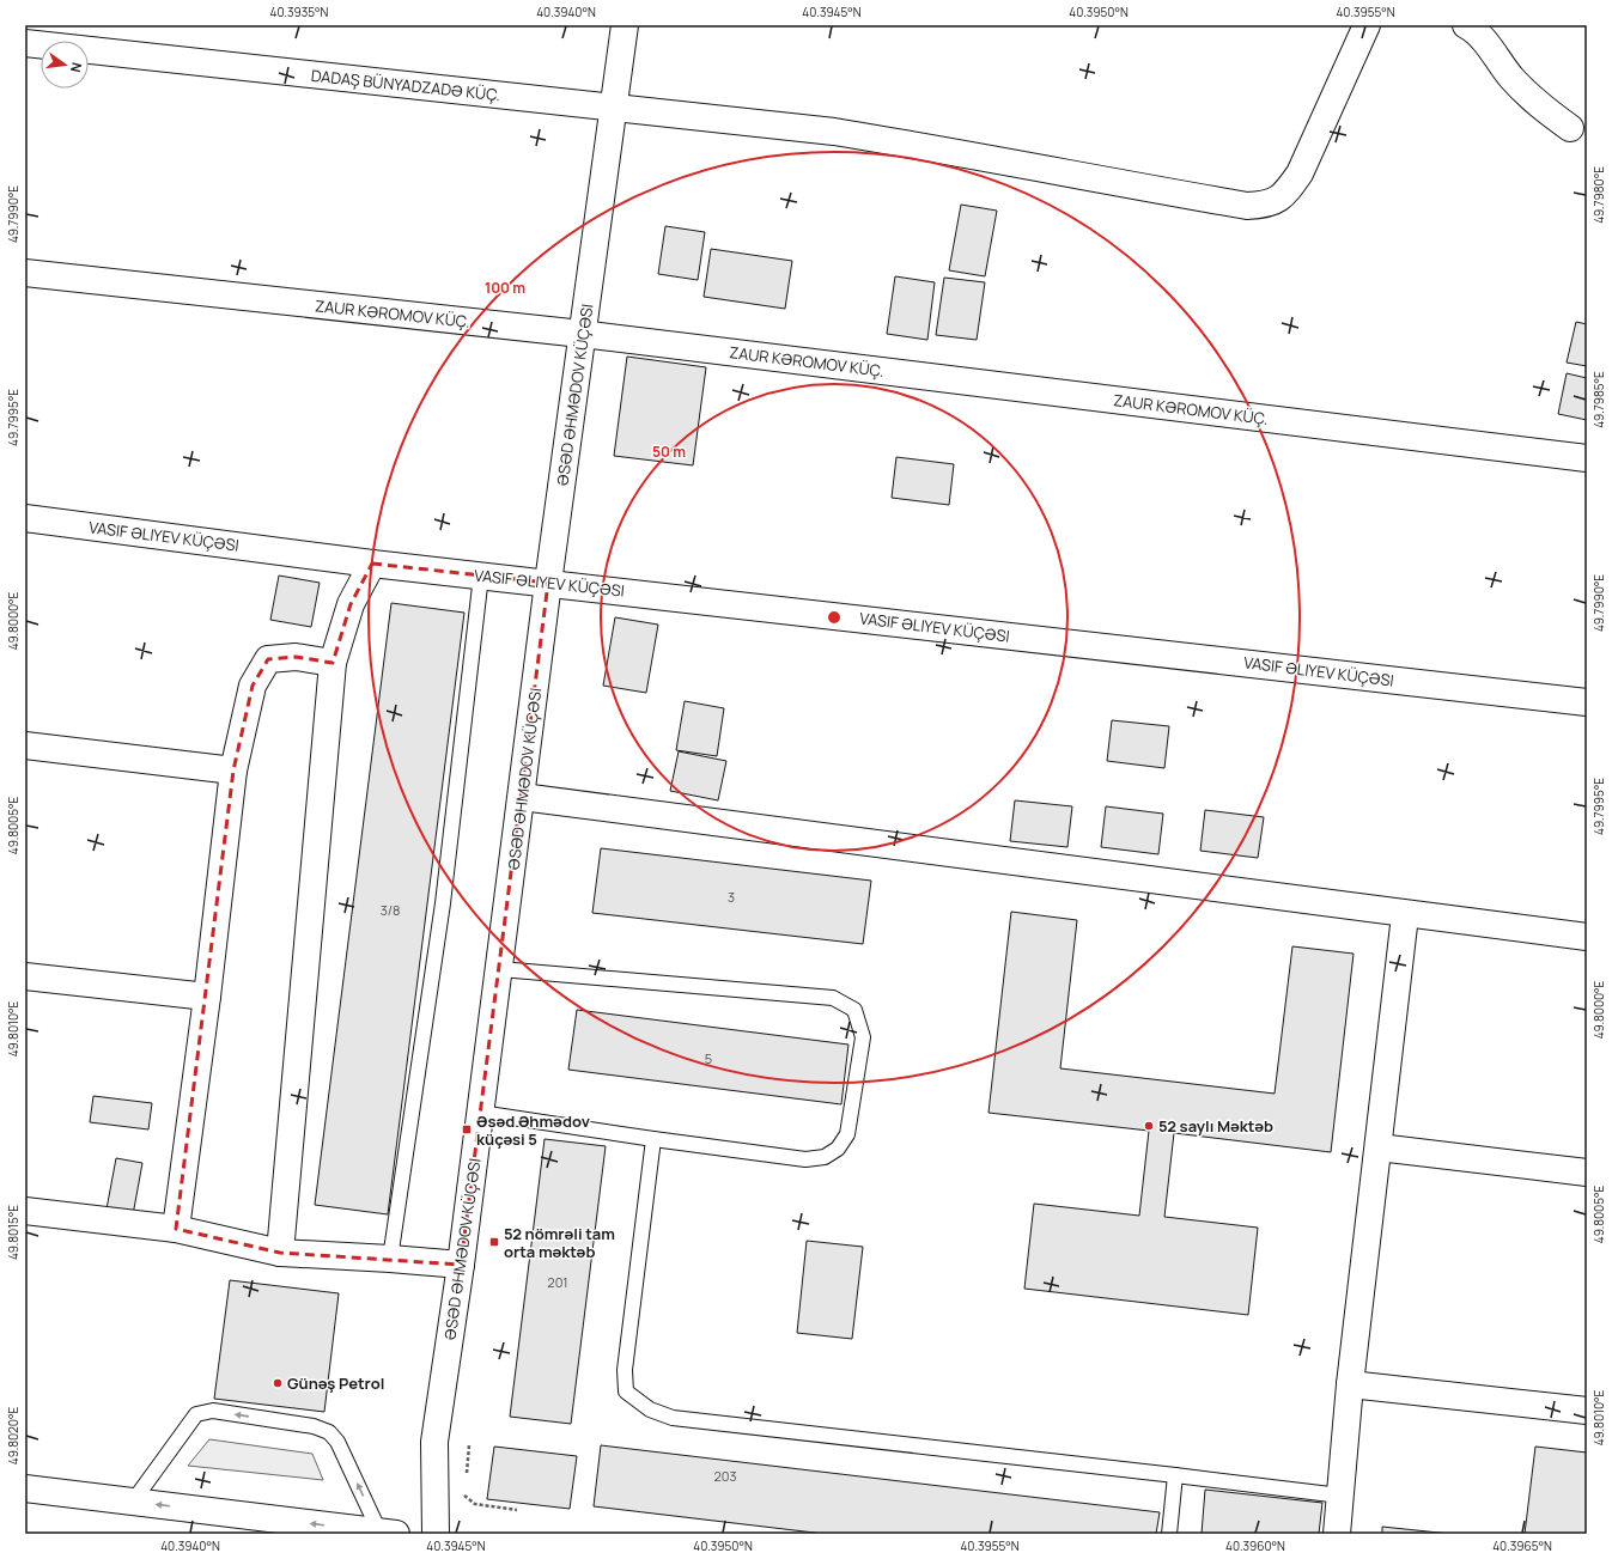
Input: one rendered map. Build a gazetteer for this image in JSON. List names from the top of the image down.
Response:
{
  "streets": {
    "street": [
      "DADAŞ BÜNYADZADƏ KÜÇ.",
      "ZAUR KƏROMOV KÜÇ.",
      "ƏSƏD ƏHMƏDOV KÜÇƏSI",
      "VASIF ƏLIYEV KÜÇƏSI"
    ]
  },
  "crossings": [
    ["DADAŞ BÜNYADZADƏ KÜÇ.", "ƏSƏD ƏHMƏDOV KÜÇƏSI"],
    ["ZAUR KƏROMOV KÜÇ.", "ƏSƏD ƏHMƏDOV KÜÇƏSI"],
    ["ƏSƏD ƏHMƏDOV KÜÇƏSI", "VASIF ƏLIYEV KÜÇƏSI"]
  ],
  "places": {
    "other": ["52 saylı Məktəb", "Günəş Petrol"],
    "transit": ["Əsəd Əhmədov küçəsi 5", "52 nömrəli tam orta məktəb"]
  },
  "house_numbers": [
    "3",
    "3/8",
    "5",
    "201",
    "203"
  ],
  "north": "right",
  "coordinates": [
    "40.3935°N",
    "40.3940°N",
    "40.3945°N",
    "40.3950°N",
    "40.3955°N",
    "49.7980°E",
    "49.7990°E",
    "49.7985°E",
    "49.7995°E",
    "49.8000°E",
    "49.8005°E",
    "49.8010°E",
    "49.8015°E",
    "49.8020°E",
    "40.3960°N",
    "40.3965°N"
  ],
  "rings": ["100 m", "50 m"]
}
